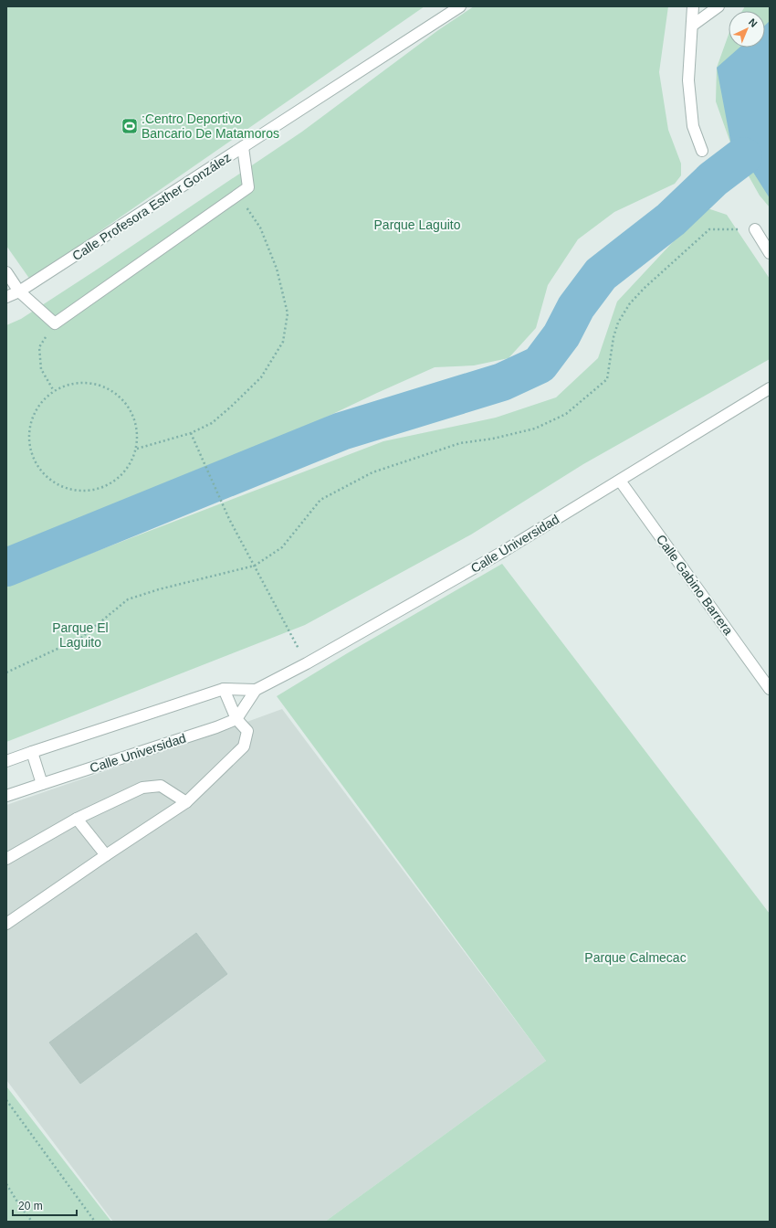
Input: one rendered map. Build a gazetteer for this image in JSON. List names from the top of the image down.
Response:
{
  "streets": {
    "street": ["Calle Profesora Esther González", "Calle Universidad", "Calle Gabino Barrera"]
  },
  "crossings": [
    ["Calle Universidad", "Calle Gabino Barrera"]
  ],
  "parks": ["Parque Laguito", "Parque El Laguito", "Parque Calmecac"],
  "places": {
    "sports": [":Centro Deportivo Bancario De Matamoros"]
  },
  "scale_bar": "20 m",
  "north": "top right"
}
